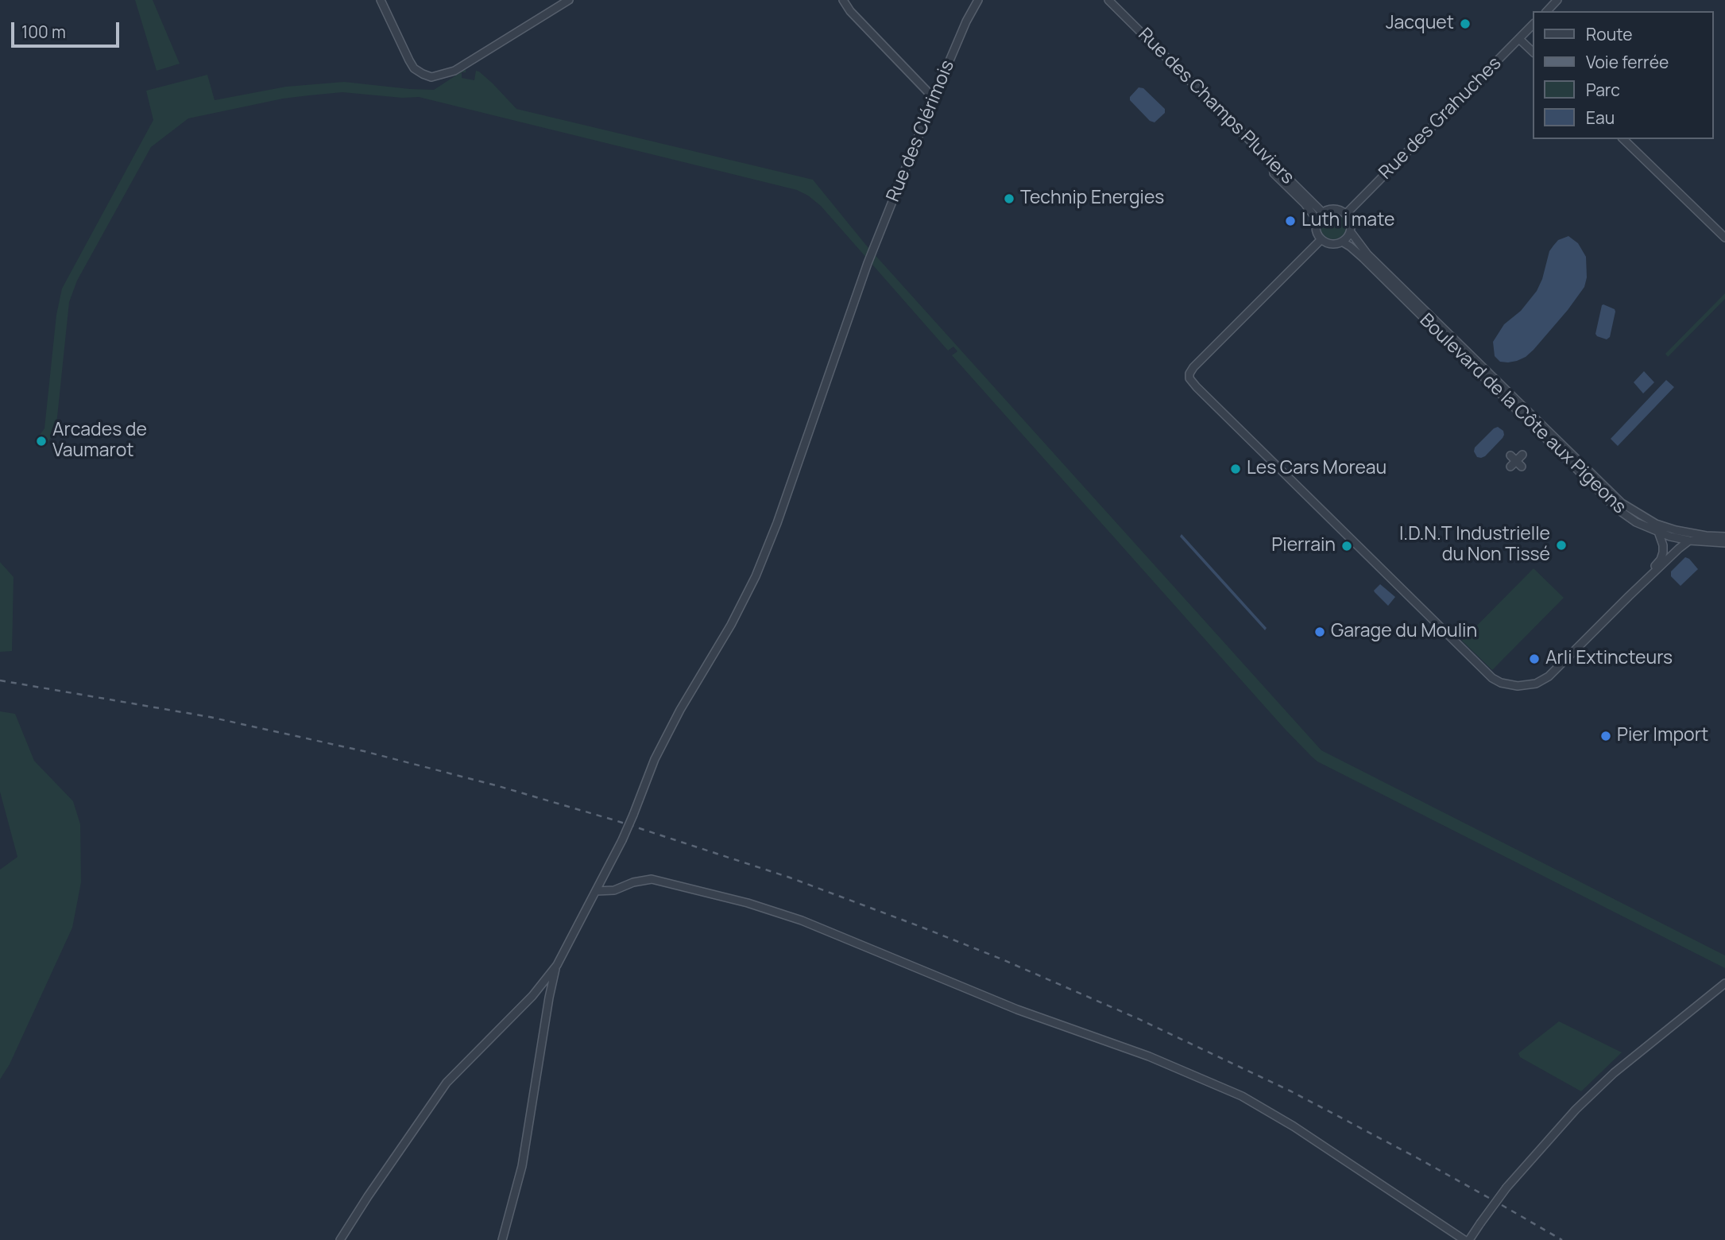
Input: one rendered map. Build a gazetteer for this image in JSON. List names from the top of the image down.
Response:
{
  "streets": {
    "street": [
      "Rue des Champs Pluviers",
      "Rue des Grahuches",
      "Rue des Clérimois",
      "Boulevard de la Côte aux Pigeons"
    ]
  },
  "crossings": [
    ["Rue des Champs Pluviers", "Rue des Grahuches"],
    ["Rue des Champs Pluviers", "Boulevard de la Côte aux Pigeons"],
    ["Rue des Grahuches", "Boulevard de la Côte aux Pigeons"]
  ],
  "places": [
    "Jacquet",
    "Technip Energies",
    "Luth i mate",
    "Arcades de Vaumarot",
    "Les Cars Moreau",
    "I.D.N.T Industrielle du Non Tissé",
    "Pierrain",
    "Garage du Moulin",
    "Arli Extincteurs",
    "Pier Import"
  ],
  "legend": [
    "Route",
    "Voie ferrée",
    "Parc",
    "Eau"
  ],
  "scale_bar": "100 m"
}
